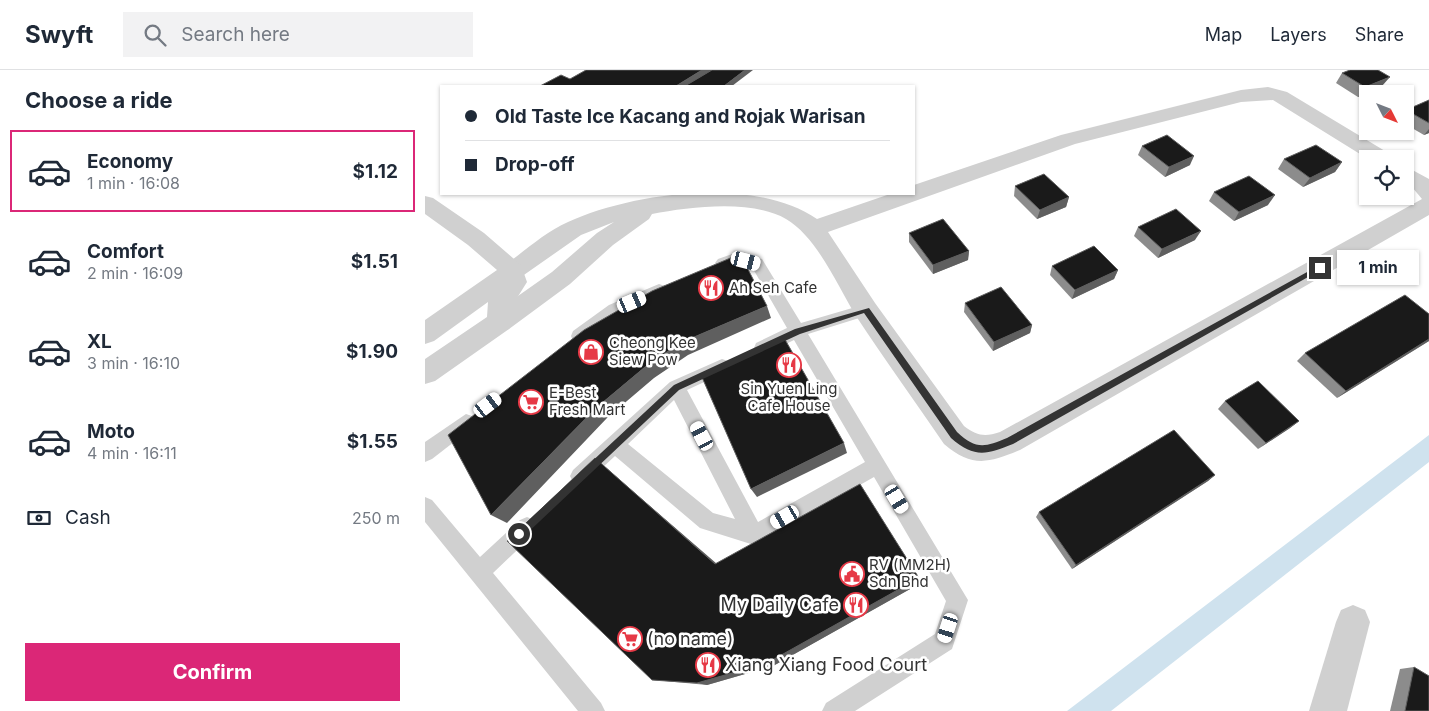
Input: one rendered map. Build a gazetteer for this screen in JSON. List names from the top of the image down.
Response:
{
  "places": {
    "restaurant": [
      "Ah Seh Cafe",
      "Sin Yuen Ling Cafe House",
      "My Daily Cafe",
      "Xiang Xiang Food Court"
    ],
    "shop": ["Cheong Kee Siew Pow"],
    "supermarket": ["E-Best Fresh Mart", "(no name)"],
    "public building": ["RV (MM2H) Sdn Bhd"]
  },
  "north": "bottom right",
  "page": {
    "header": "Swyft",
    "search": "Search here",
    "nav": ["Map", "Layers", "Share"],
    "heading": "Choose a ride",
    "banner": ["Old Taste Ice Kacang and Rojak Warisan", "Drop-off"],
    "list": [
      {
        "name": "Economy",
        "note": "1 min · 16:08",
        "value": "$1.12"
      },
      {
        "name": "Comfort",
        "note": "2 min · 16:09",
        "value": "$1.51"
      },
      {
        "name": "XL",
        "note": "3 min · 16:10",
        "value": "$1.90"
      },
      {
        "name": "Moto",
        "note": "4 min · 16:11",
        "value": "$1.55"
      }
    ],
    "bubble": "1 min",
    "pay": ["Cash", "250 m"],
    "buttons": "Confirm"
  }
}
